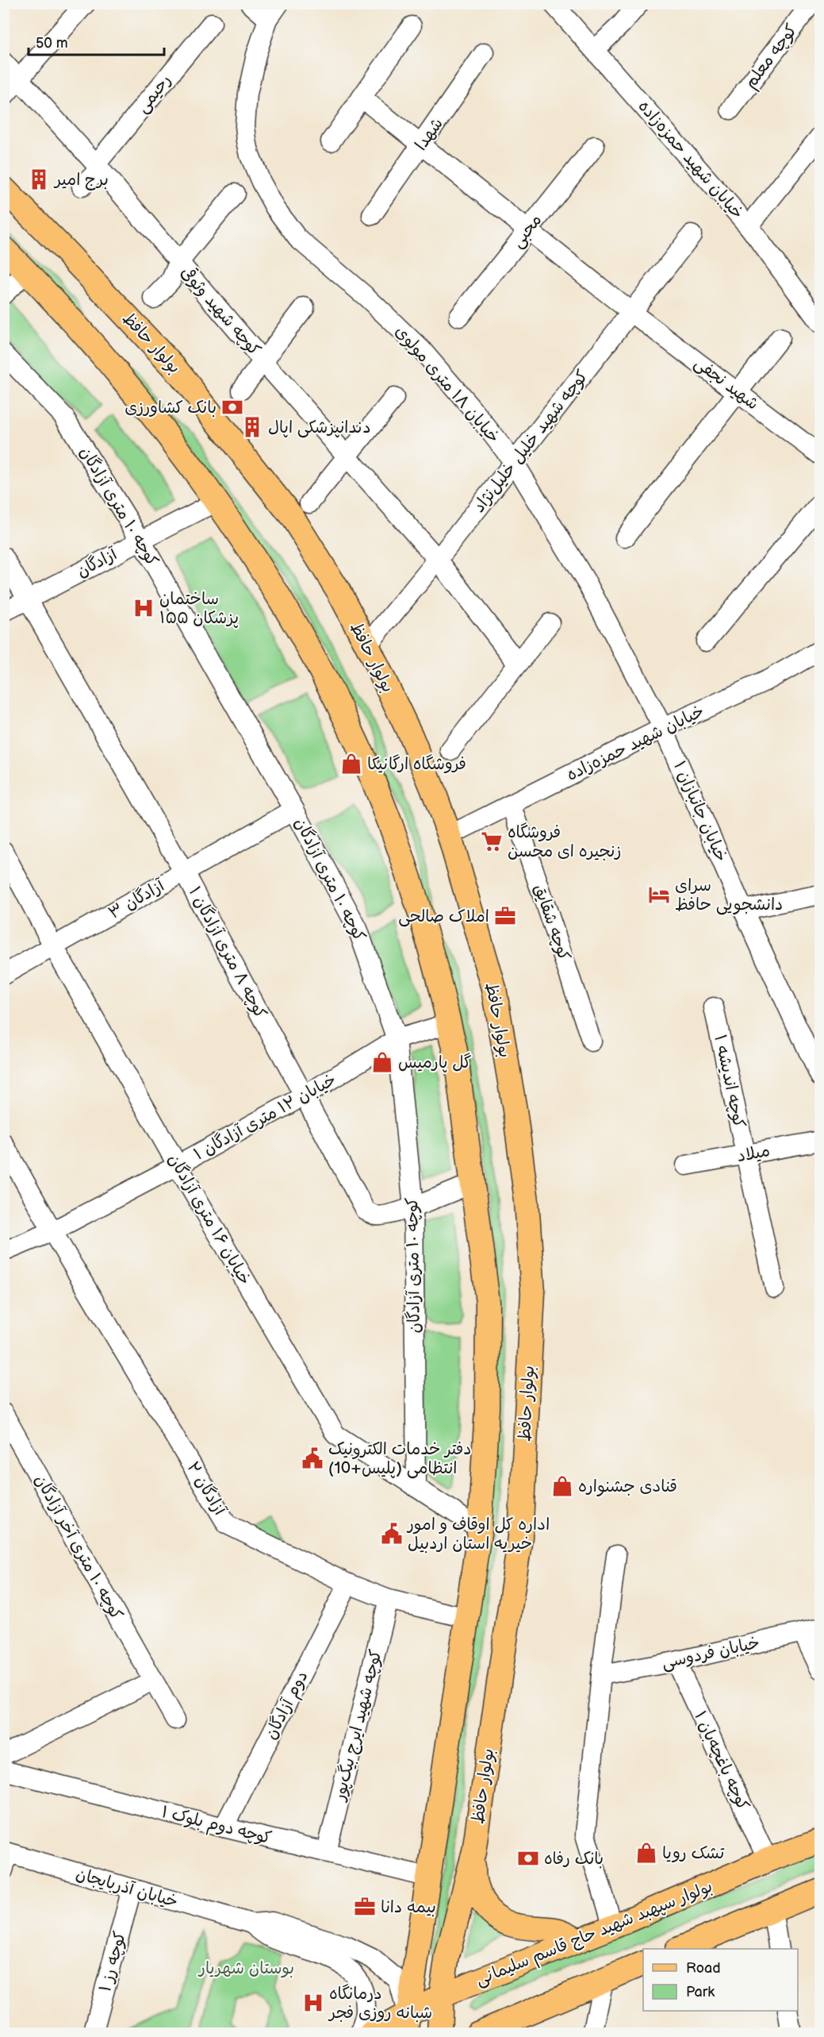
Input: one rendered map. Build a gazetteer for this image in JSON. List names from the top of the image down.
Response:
{
  "streets": {
    "main road": ["بولوار حافظ", "بولوار سپهبد شهید حاج قاسم سلیمانی"],
    "street": [
      "کوچه معلم",
      "رحیمی",
      "شهدا",
      "خیابان شهید حمزه‌زاده",
      "محبی",
      "کوچه شهید وثوقی",
      "شهید نجفی",
      "خیابان ۱۸ متری مولوی",
      "کوچه شهید خلیل خلیل‌نژاد",
      "کوچه ۱۰ متری آزادگان",
      "آزادگان",
      "خیابان جانبازان ۱",
      "آزادگان ۳",
      "کوچه شقایق",
      "کوچه ۸ متری آزادگان ۱",
      "کوچه اندیشه ۱",
      "خیابان ۱۲ متری آزادگان ۱",
      "میلاد",
      "خیابان ۱۶ متری آزادگان",
      "آزادگان ۲",
      "کوچه ۱۰ متری آخر آزادگان",
      "خیابان فردوسی",
      "دوم آزادگان",
      "کوچه شهید ایرج بیگ‌پور",
      "کوچه باغچه‌بان ١",
      "کوچه دوم بلوک ۱",
      "خیابان آذربایجان",
      "کوچه رز ۱"
    ]
  },
  "crossings": [
    ["رحیمی", "کوچه شهید وثوقی"],
    ["شهدا", "شهید نجفی"],
    ["خیابان شهید حمزه‌زاده", "بولوار حافظ"],
    ["خیابان شهید حمزه‌زاده", "خیابان ۱۸ متری مولوی"],
    ["خیابان شهید حمزه‌زاده", "خیابان جانبازان ۱"],
    ["خیابان شهید حمزه‌زاده", "کوچه شقایق"],
    ["محبی", "شهید نجفی"],
    ["کوچه شهید وثوقی", "کوچه شهید خلیل خلیل‌نژاد"],
    ["بولوار حافظ", "کوچه شهید خلیل خلیل‌نژاد"],
    ["بولوار حافظ", "بولوار سپهبد شهید حاج قاسم سلیمانی"],
    ["شهید نجفی", "کوچه شهید خلیل خلیل‌نژاد"],
    ["خیابان ۱۸ متری مولوی", "کوچه شهید خلیل خلیل‌نژاد"],
    ["خیابان ۱۸ متری مولوی", "خیابان جانبازان ۱"],
    ["کوچه ۱۰ متری آزادگان", "آزادگان"],
    ["کوچه ۱۰ متری آزادگان", "آزادگان ۳"],
    ["کوچه ۱۰ متری آزادگان", "کوچه ۸ متری آزادگان ۱"],
    ["کوچه ۱۰ متری آزادگان", "خیابان ۱۲ متری آزادگان ۱"],
    ["کوچه ۱۰ متری آزادگان", "خیابان ۱۶ متری آزادگان"],
    ["آزادگان", "کوچه ۸ متری آزادگان ۱"],
    ["آزادگان ۳", "کوچه ۸ متری آزادگان ۱"],
    ["آزادگان ۳", "خیابان ۱۶ متری آزادگان"],
    ["کوچه ۸ متری آزادگان ۱", "خیابان ۱۲ متری آزادگان ۱"],
    ["کوچه اندیشه ۱", "میلاد"],
    ["خیابان ۱۲ متری آزادگان ۱", "خیابان ۱۶ متری آزادگان"],
    ["خیابان ۱۲ متری آزادگان ۱", "آزادگان ۲"],
    ["آزادگان ۲", "دوم آزادگان"],
    ["آزادگان ۲", "کوچه شهید ایرج بیگ‌پور"],
    ["خیابان فردوسی", "کوچه باغچه‌بان ١"],
    ["دوم آزادگان", "کوچه دوم بلوک ۱"],
    ["کوچه شهید ایرج بیگ‌پور", "کوچه دوم بلوک ۱"],
    ["کوچه باغچه‌بان ١", "بولوار سپهبد شهید حاج قاسم سلیمانی"],
    ["خیابان آذربایجان", "بولوار سپهبد شهید حاج قاسم سلیمانی"],
    ["خیابان آذربایجان", "کوچه رز ۱"]
  ],
  "parks": ["بوستان شهریار"],
  "places": {
    "building": ["برج امیر", "دندانپزشکی اپال"],
    "bank": ["بانک کشاورزی", "بانک رفاه"],
    "hospital": ["ساختمان پزشکان ۱۵۵", "درمانگاه شبانه روزی فجر"],
    "shop": [
      "فروشگاه ارگانیکا",
      "گل پارمیس",
      "قنادی جشنواره",
      "تشک رویا"
    ],
    "supermarket": ["فروشگاه زنجیره ای محسن"],
    "hotel": ["سرای دانشجویی حافظ"],
    "office": ["املاک صالحی", "بیمه دانا"],
    "public building": ["دفتر خدمات الکترونیک انتظامی (پلیس+10)", "اداره کل اوقاف و امور خیریه استان اردبیل"]
  },
  "legend": ["Road", "Park"],
  "scale_bar": "50 m"
}
